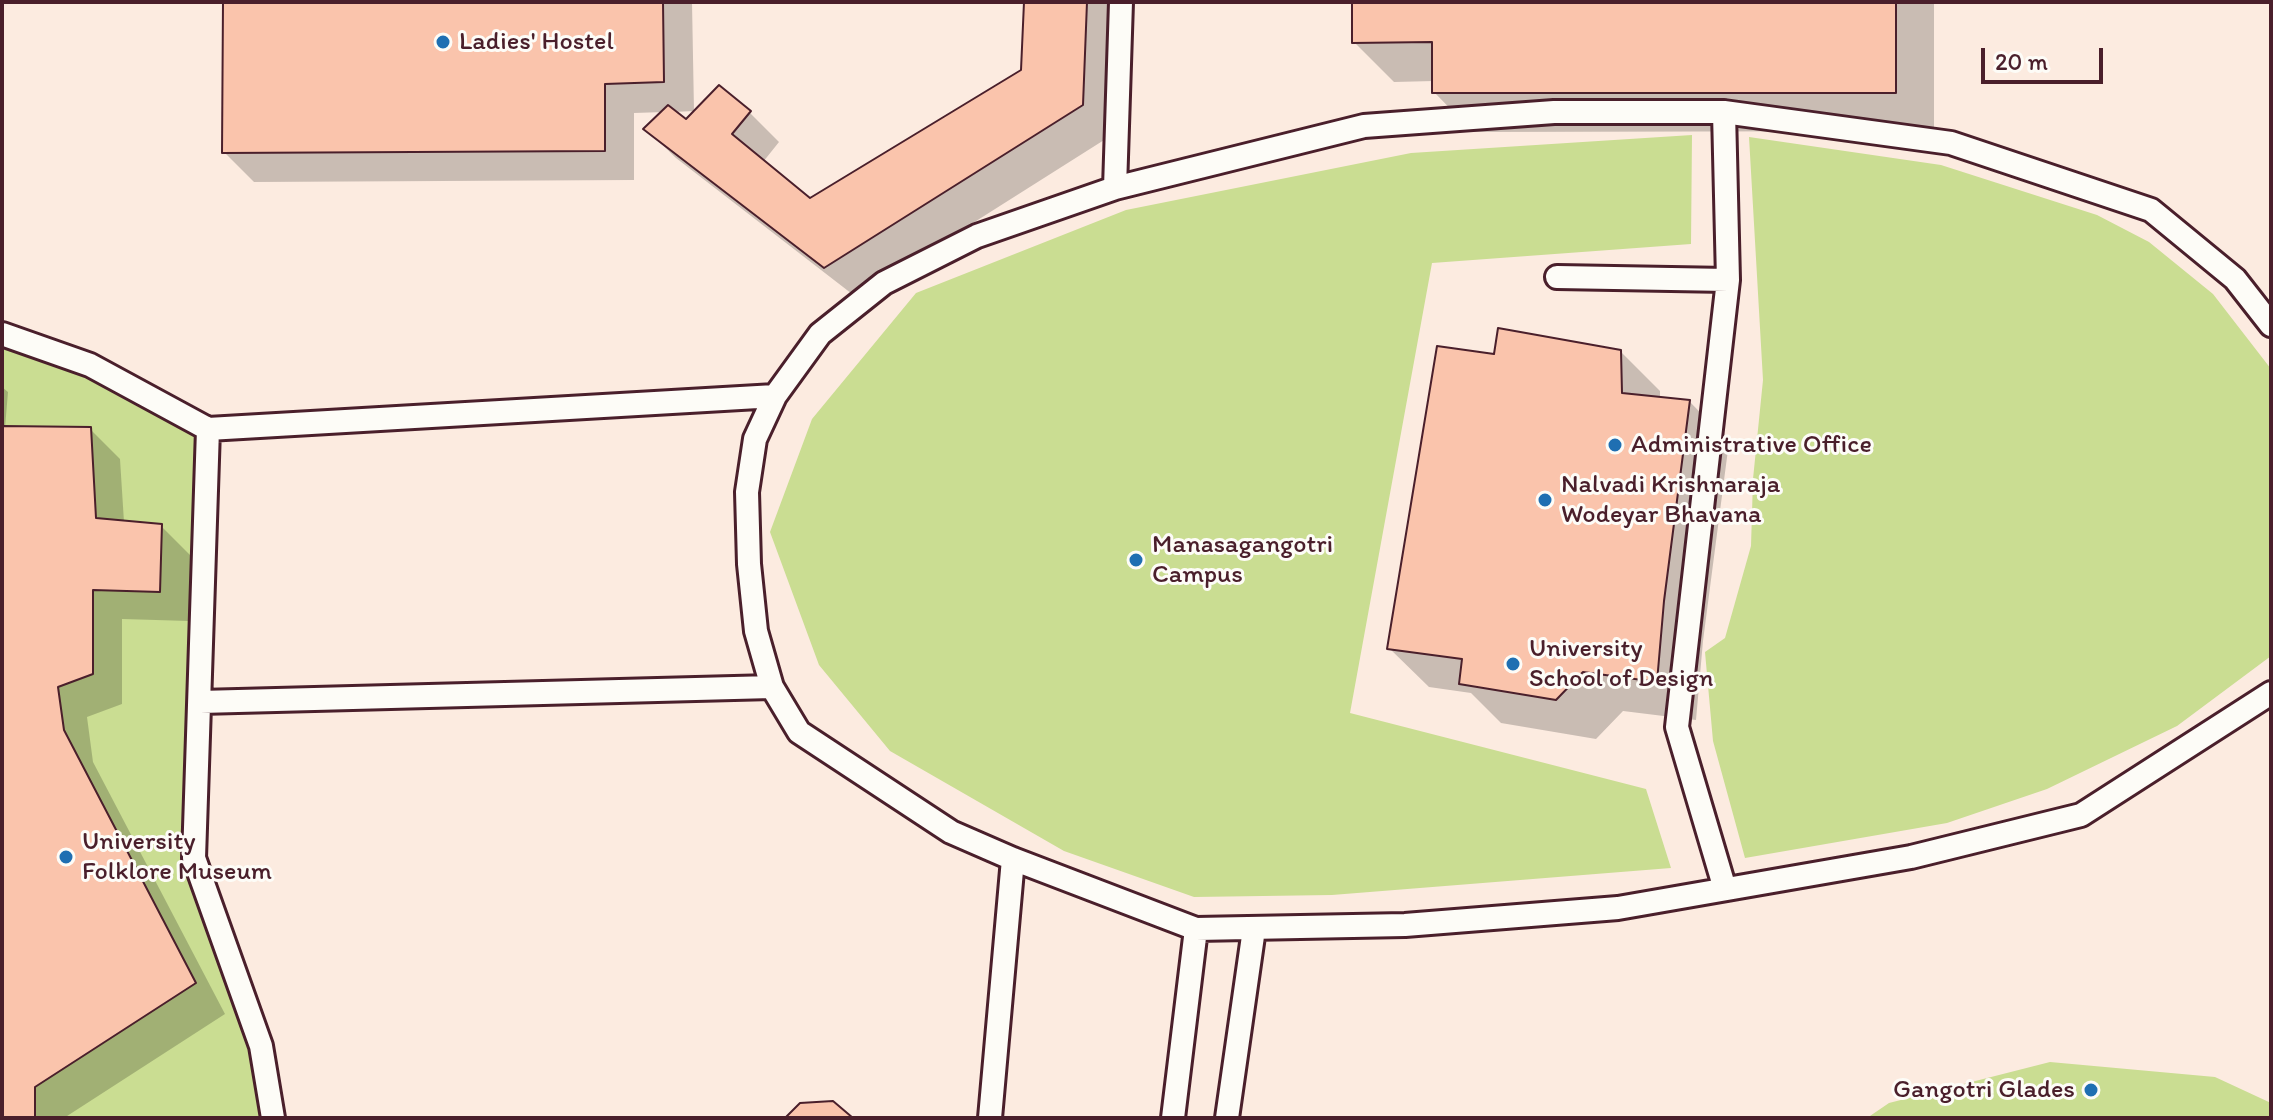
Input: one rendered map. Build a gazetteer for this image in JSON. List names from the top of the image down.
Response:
{
  "places": [
    "Ladies' Hostel",
    "Administrative Office",
    "Nalvadi Krishnaraja Wodeyar Bhavana",
    "Manasagangotri Campus",
    "University School of Design",
    "University Folklore Museum",
    "Gangotri Glades"
  ],
  "scale_bar": "20 m"
}
